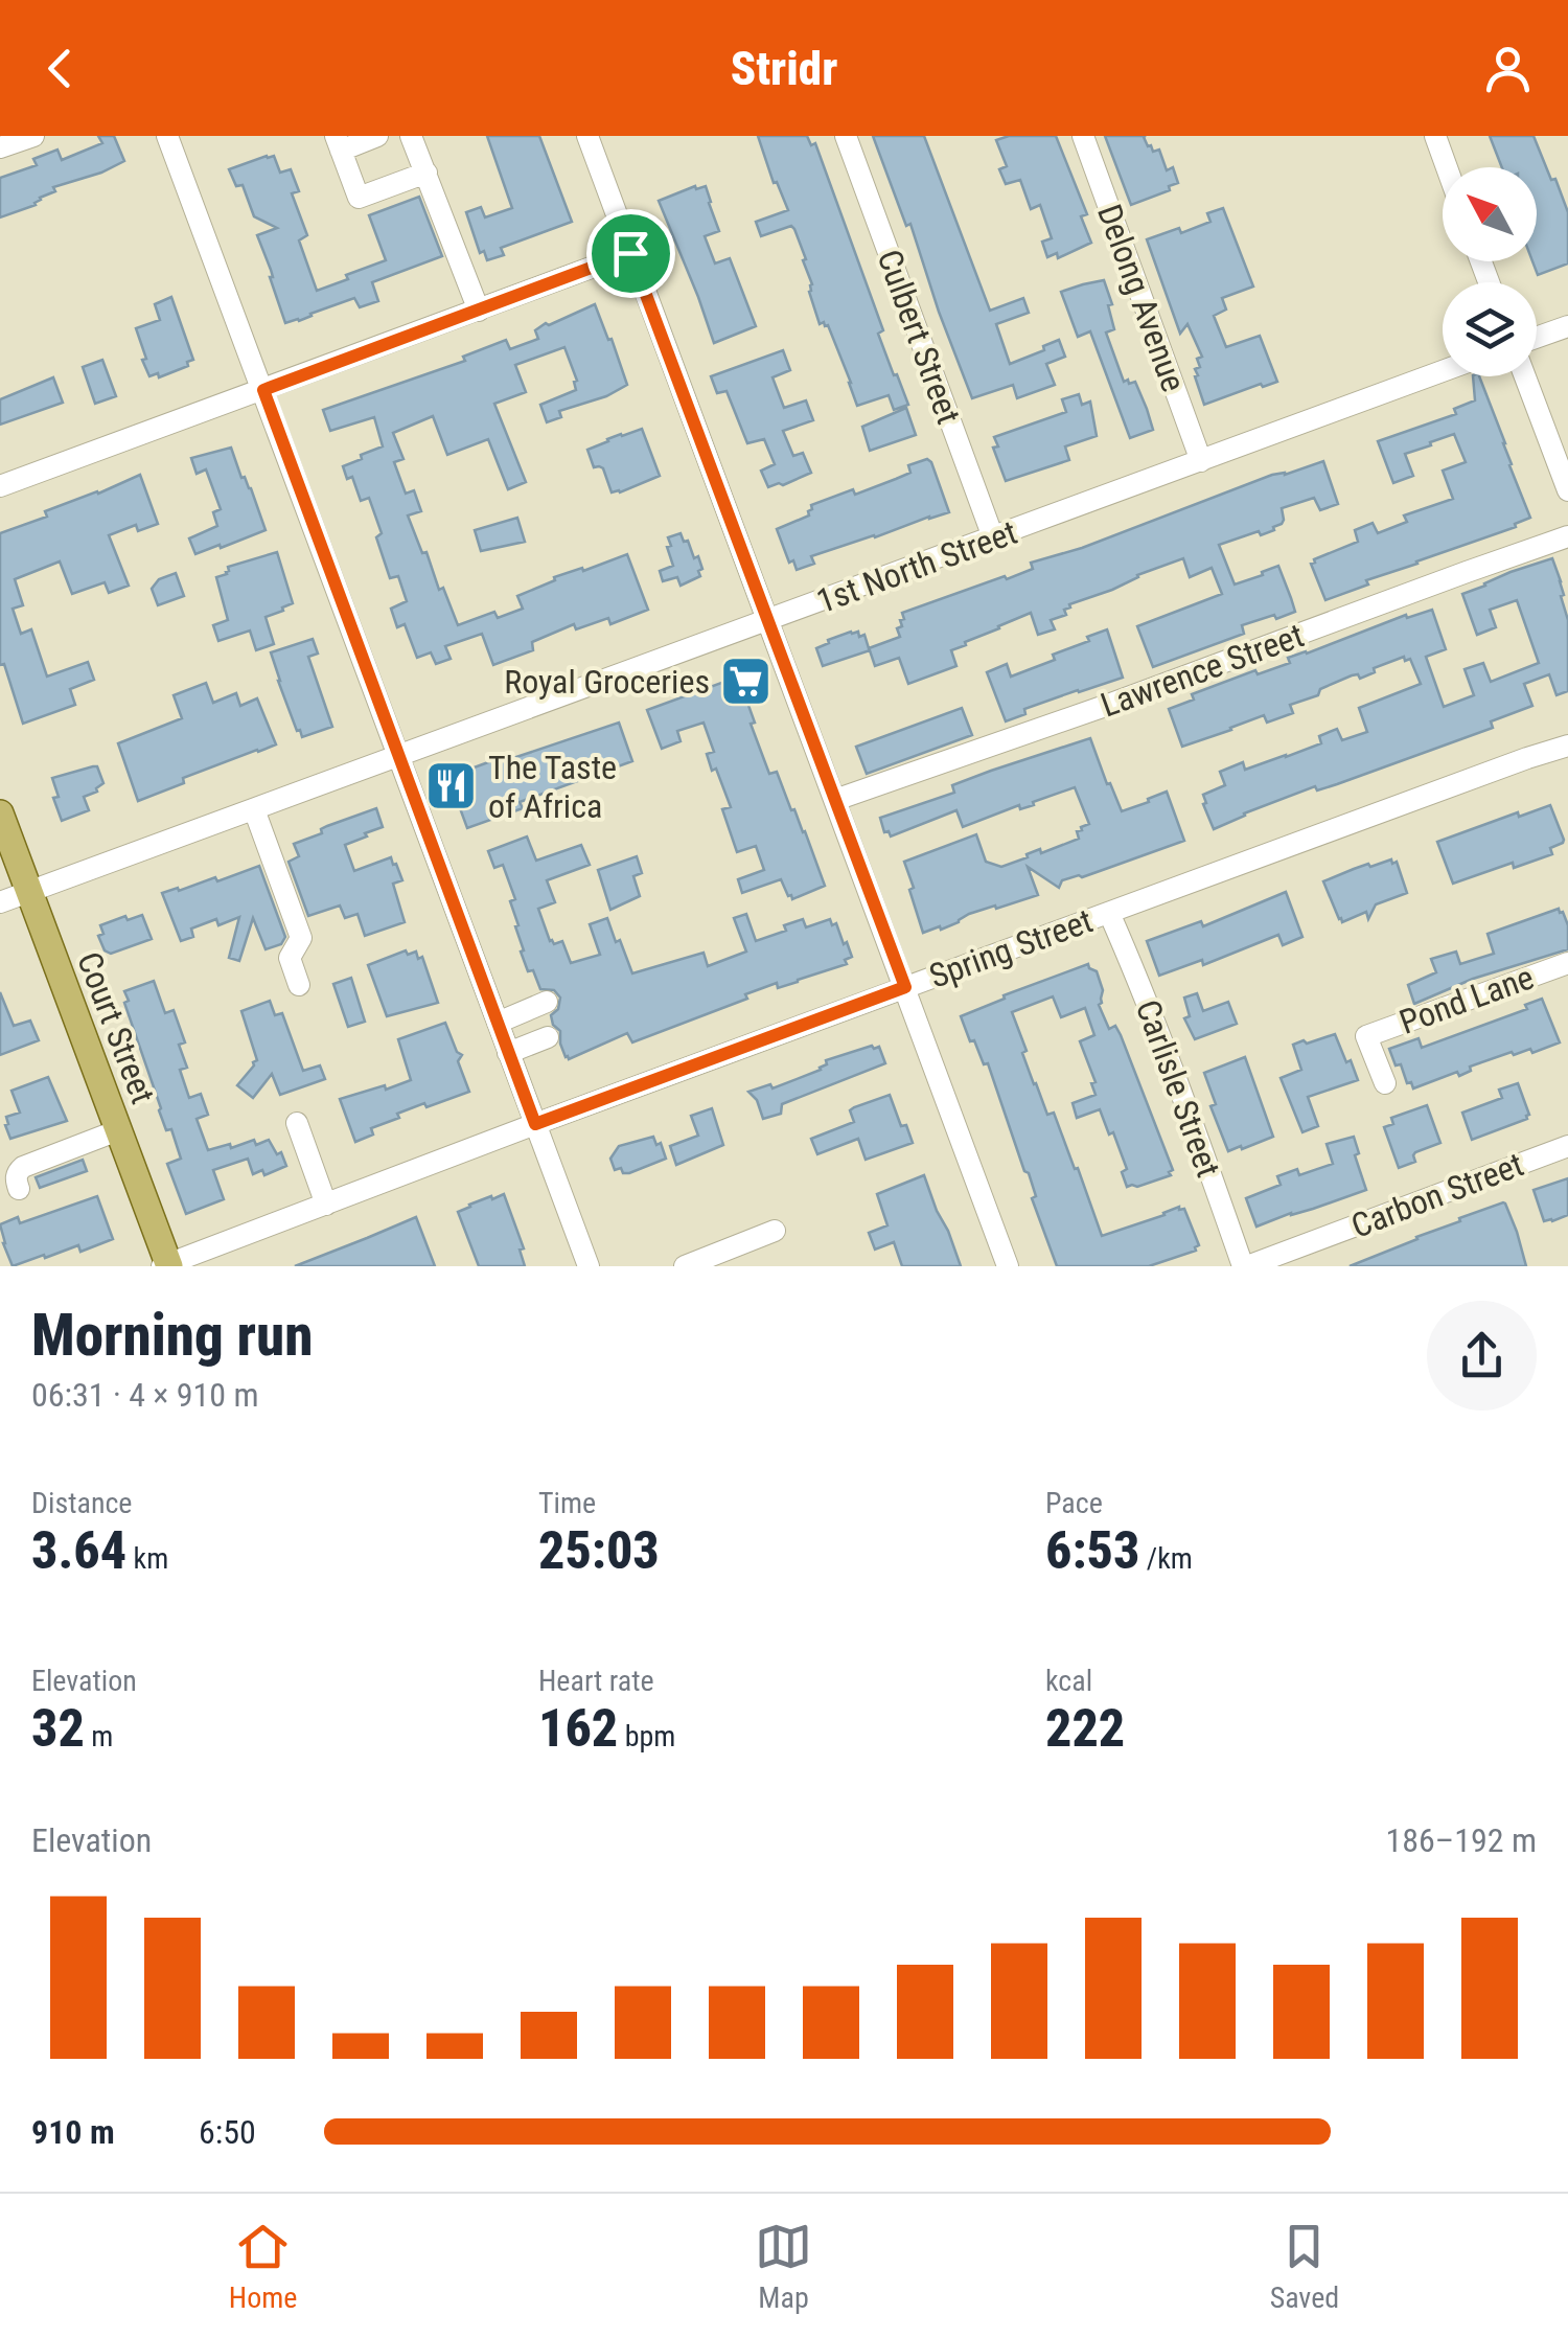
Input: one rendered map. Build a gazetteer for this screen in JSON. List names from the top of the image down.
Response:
{
  "streets": {
    "main road": ["Court Street"],
    "street": [
      "Delong Avenue",
      "Culbert Street",
      "1st North Street",
      "Lawrence Street",
      "Spring Street",
      "Pond Lane",
      "Carlisle Street",
      "Carbon Street"
    ]
  },
  "crossings": [
    ["Delong Avenue", "1st North Street"],
    ["Culbert Street", "1st North Street"],
    ["1st North Street", "Court Street"],
    ["Spring Street", "Court Street"],
    ["Spring Street", "Carlisle Street"],
    ["Carlisle Street", "Carbon Street"]
  ],
  "places": {
    "supermarket": ["Royal Groceries"],
    "restaurant": ["The Taste of Africa"]
  },
  "north": "top left",
  "page": {
    "header": "Stridr",
    "heading": ["Morning run", "06:31 · 4 × 910 m"],
    "stats": [
      ["Distance", "3.64 km"],
      ["Time", "25:03"],
      ["Pace", "6:53 /km"],
      ["Elevation", "32 m"],
      ["Heart rate", "162 bpm"],
      ["kcal", "222"]
    ],
    "chart": ["Elevation", "186–192 m"],
    "list": [
      {
        "name": "910 m",
        "note": "6:50"
      }
    ],
    "tabs": ["Home", "Map", "Saved"]
  }
}
